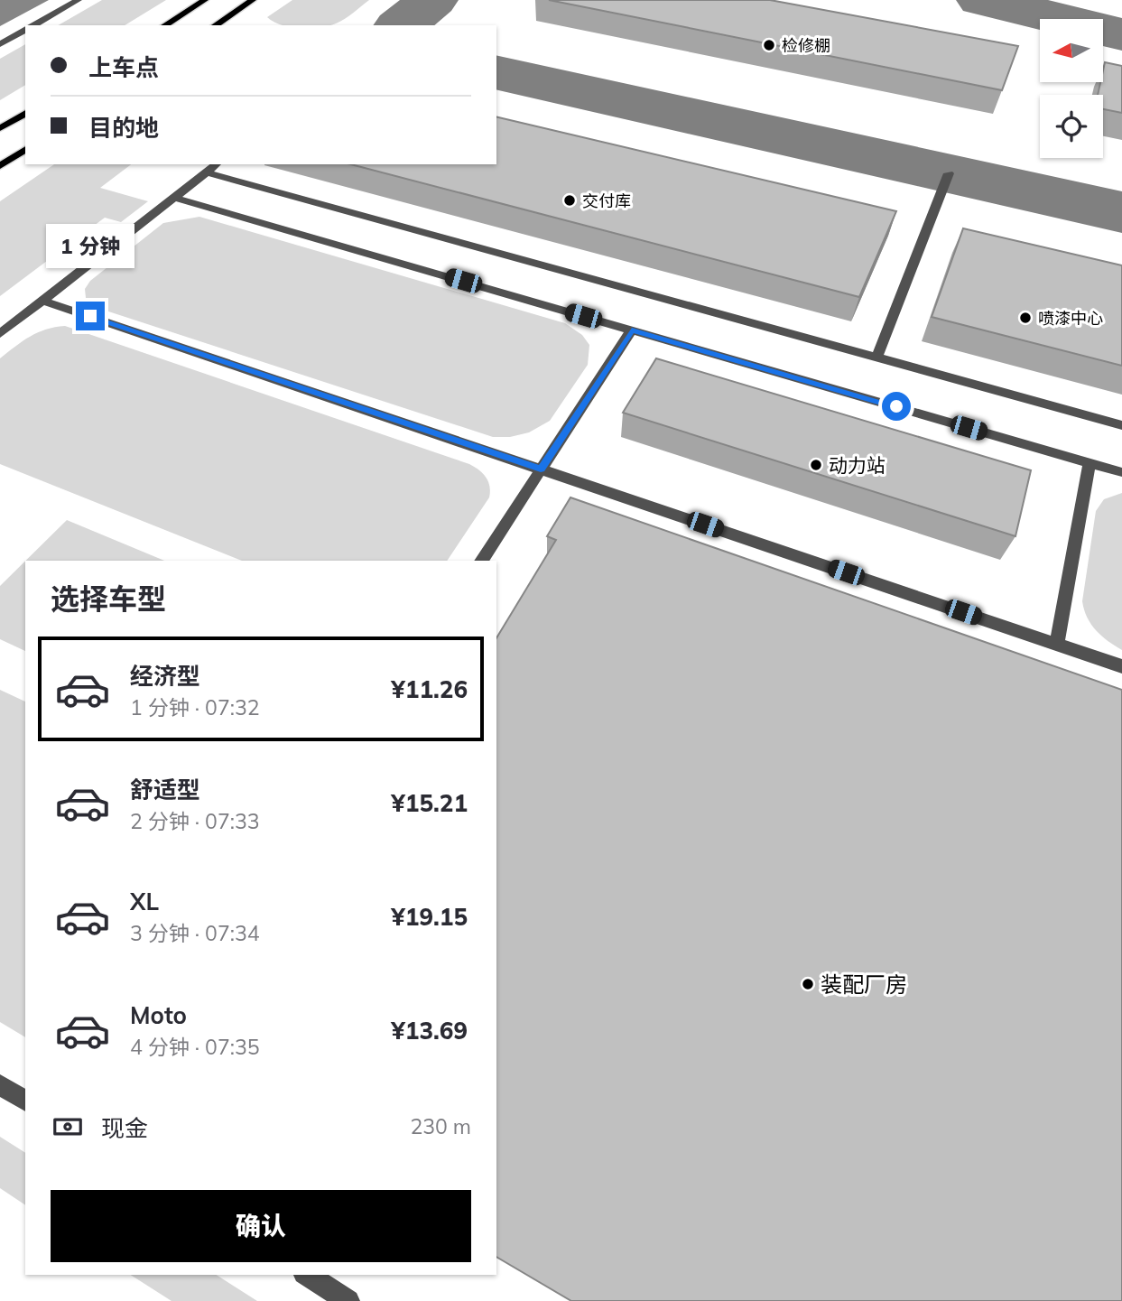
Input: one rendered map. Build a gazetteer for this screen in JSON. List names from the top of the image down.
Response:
{
  "places": [
    "检修棚",
    "交付库",
    "喷漆中心",
    "动力站",
    "装配厂房"
  ],
  "north": "left",
  "page": {
    "banner": ["上车点", "目的地"],
    "bubble": "1 分钟",
    "heading": "选择车型",
    "list": [
      {
        "name": "经济型",
        "note": "1 分钟 · 07:32",
        "value": "¥11.26"
      },
      {
        "name": "舒适型",
        "note": "2 分钟 · 07:33",
        "value": "¥15.21"
      },
      {
        "name": "XL",
        "note": "3 分钟 · 07:34",
        "value": "¥19.15"
      },
      {
        "name": "Moto",
        "note": "4 分钟 · 07:35",
        "value": "¥13.69"
      }
    ],
    "pay": ["现金", "230 m"],
    "buttons": "确认"
  }
}
